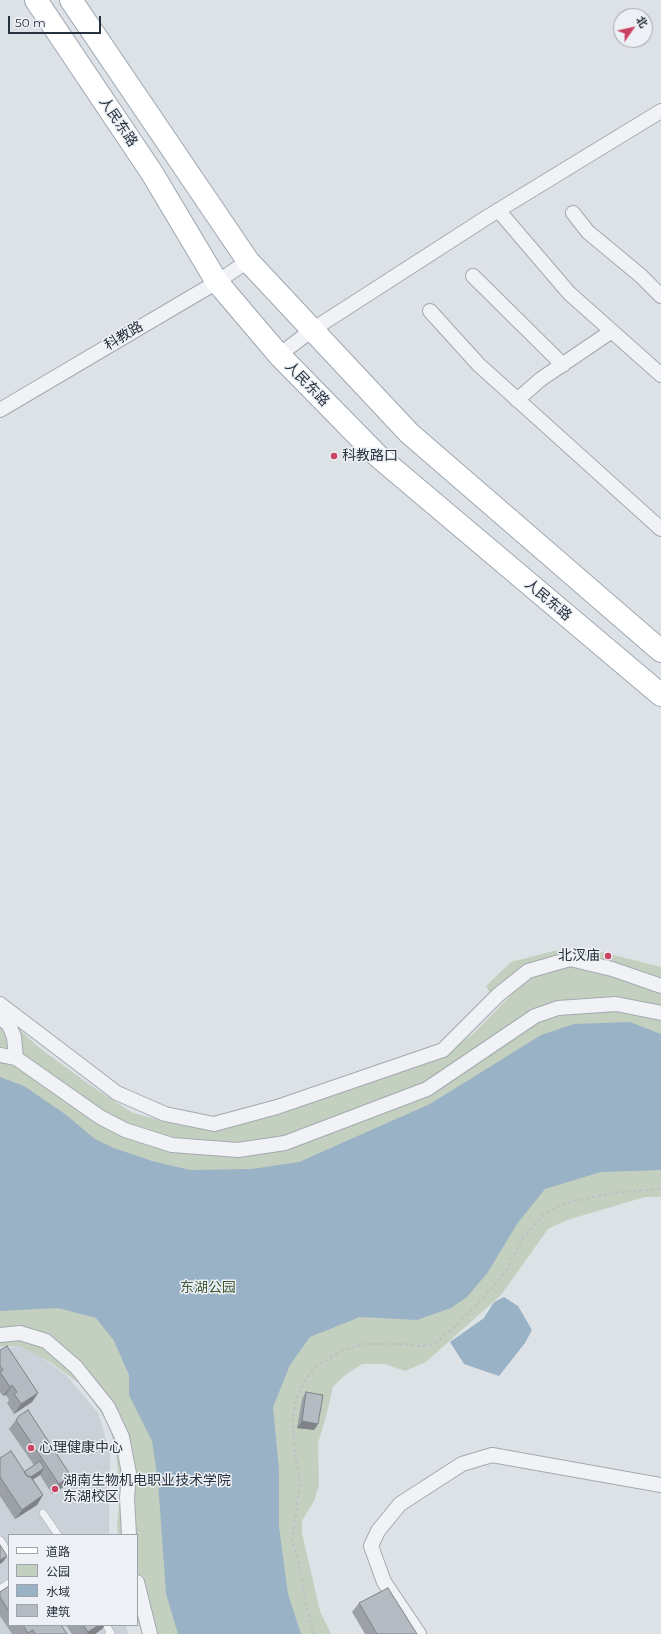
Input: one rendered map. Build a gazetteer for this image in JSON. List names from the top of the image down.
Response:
{
  "streets": {
    "main road": ["人民东路"],
    "street": ["科教路"]
  },
  "crossings": [
    ["人民东路", "科教路"]
  ],
  "parks": ["东湖公园"],
  "places": [
    "科教路口",
    "北汊庙",
    "心理健康中心",
    "湖南生物机电职业技术学院 东湖校区"
  ],
  "legend": [
    "道路",
    "公园",
    "水域",
    "建筑"
  ],
  "scale_bar": "50 m",
  "north": "top right"
}
